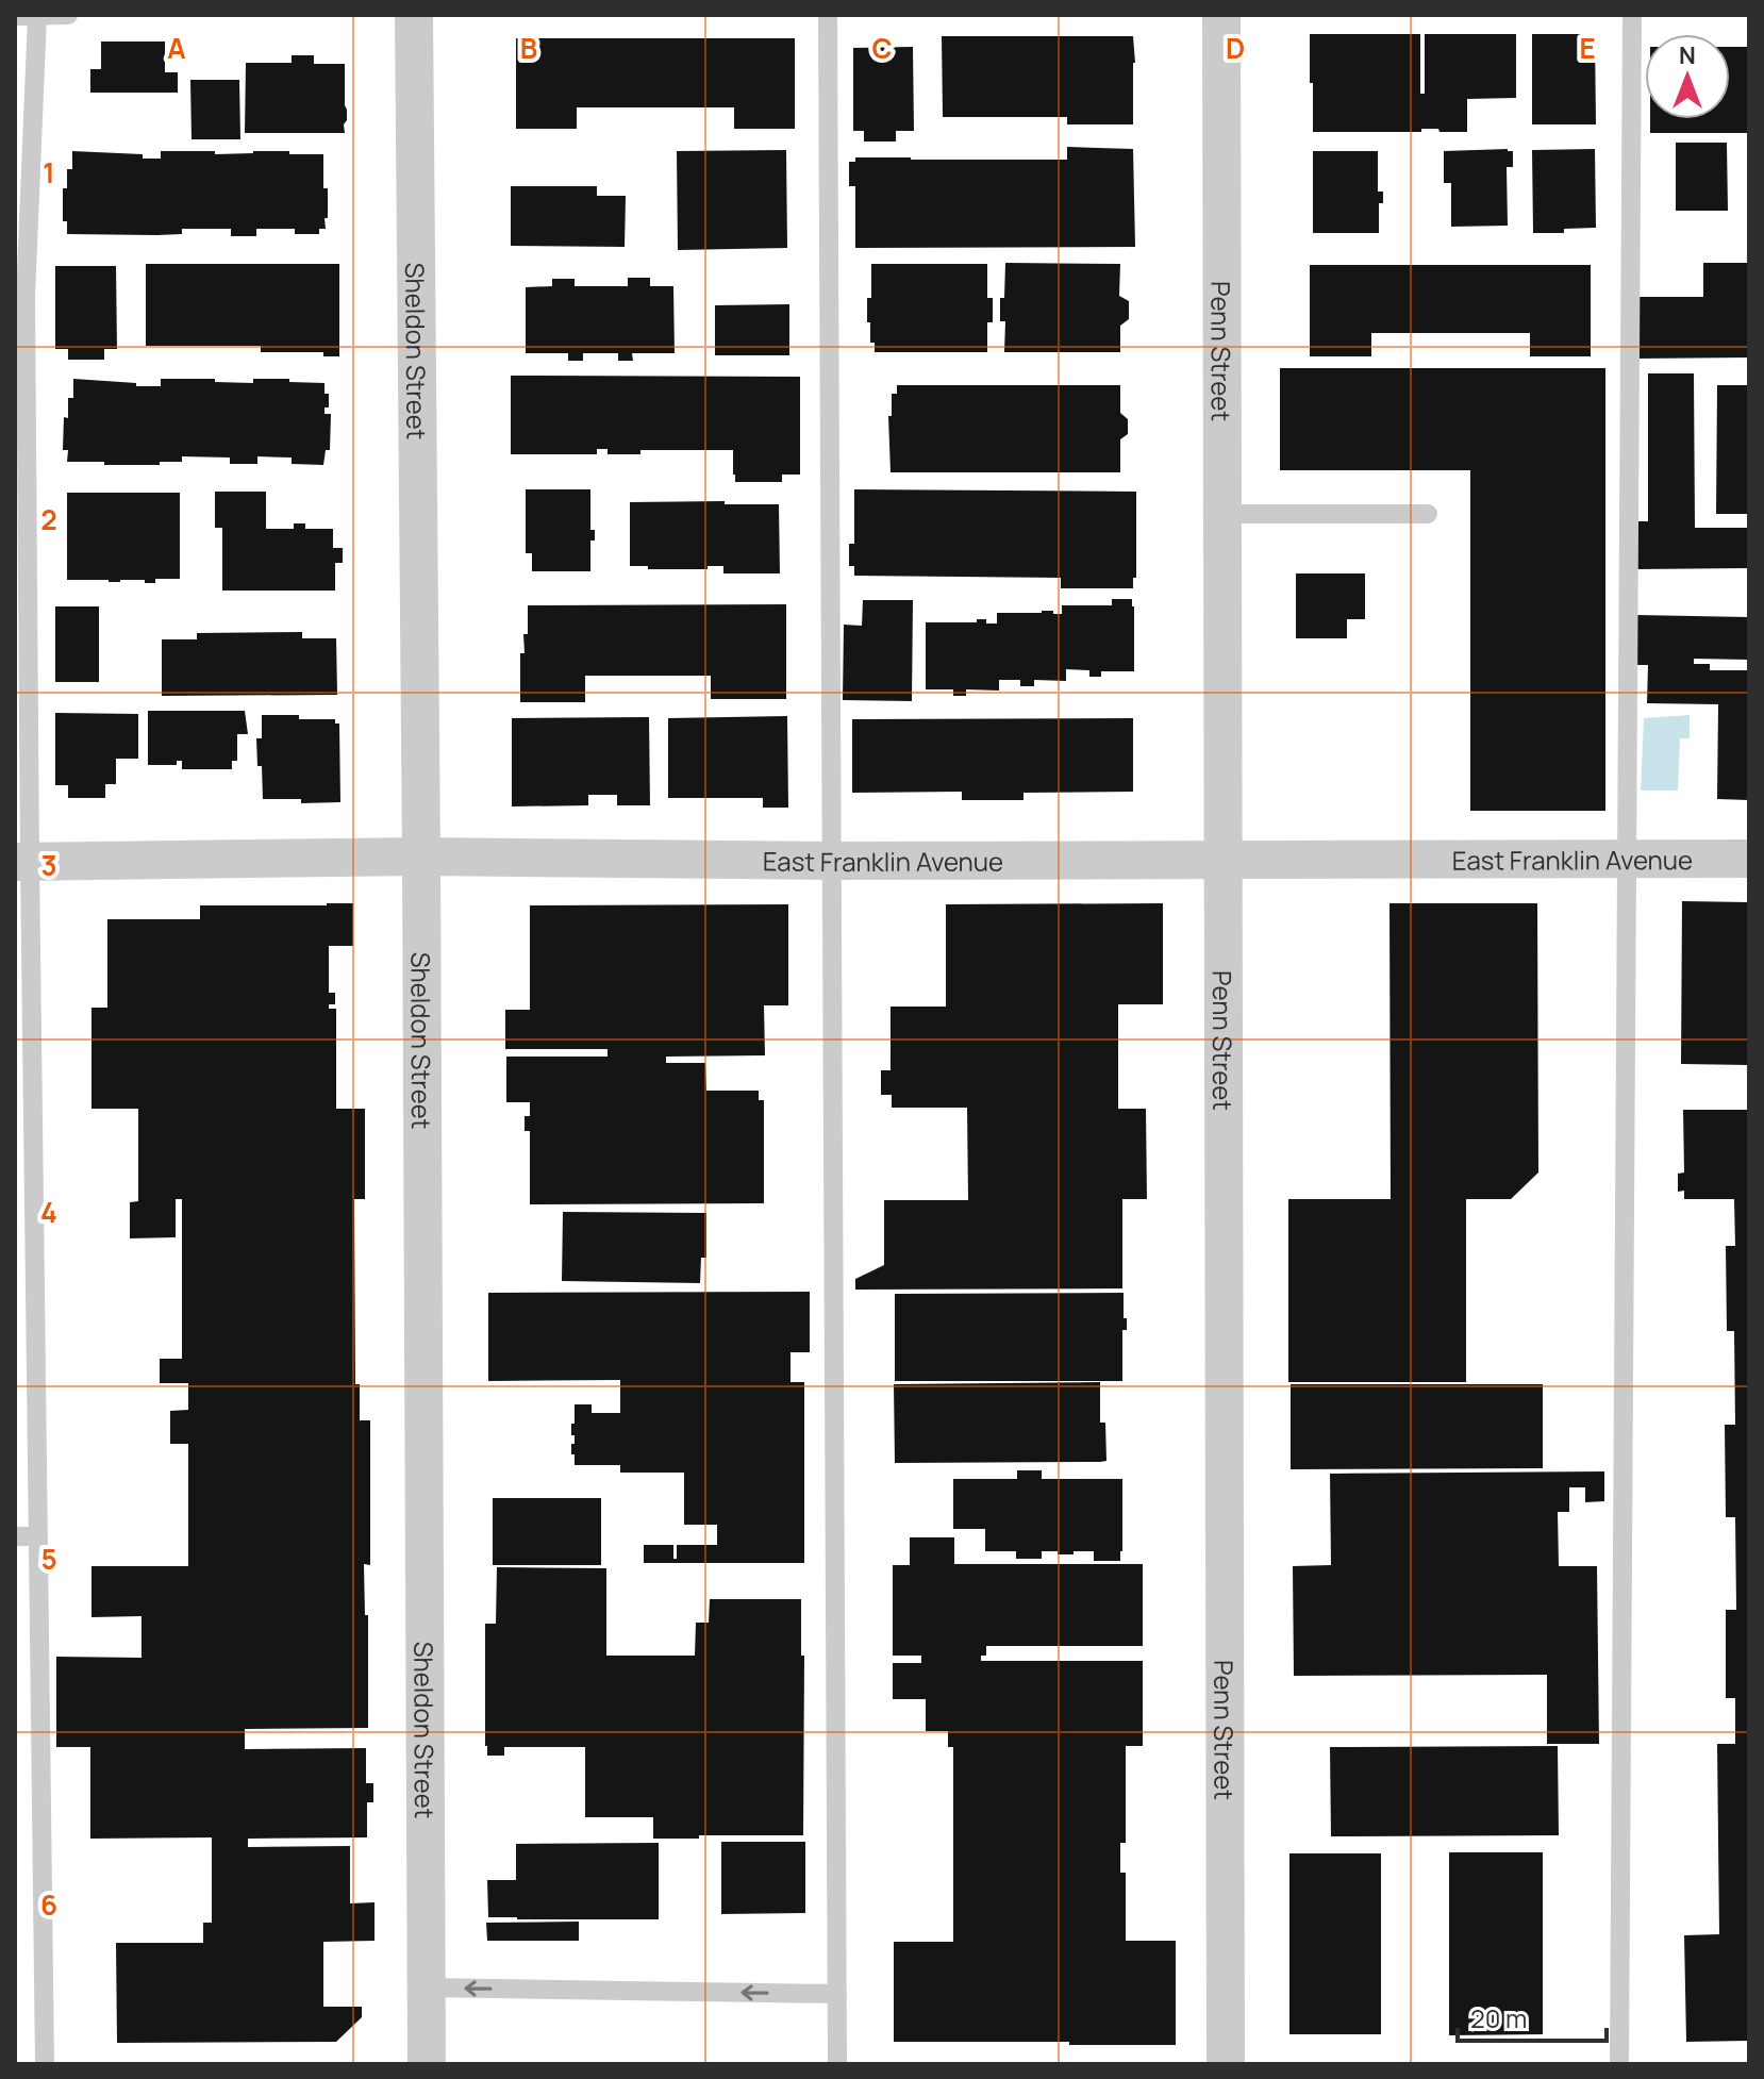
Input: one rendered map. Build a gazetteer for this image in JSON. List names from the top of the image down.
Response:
{
  "streets": {
    "street": ["Sheldon Street", "Penn Street", "East Franklin Avenue"]
  },
  "crossings": [
    ["Sheldon Street", "East Franklin Avenue"],
    ["Penn Street", "East Franklin Avenue"]
  ],
  "scale_bar": "20 m",
  "north": "top",
  "grid": {
    "columns": [
      "A",
      "B",
      "C",
      "D",
      "E"
    ],
    "rows": [
      "1",
      "2",
      "3",
      "4",
      "5",
      "6"
    ]
  }
}
